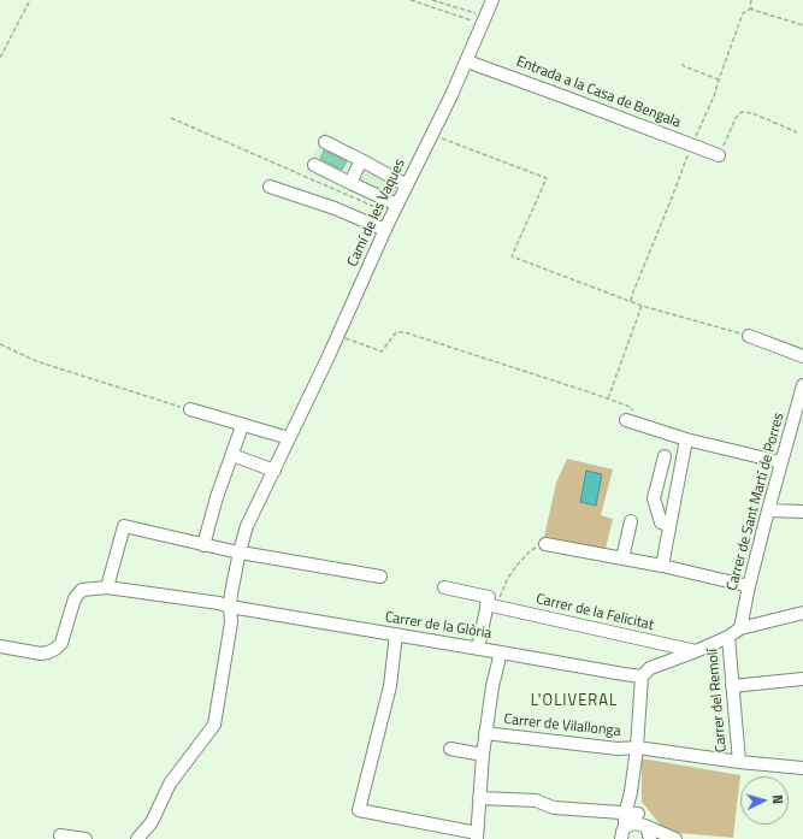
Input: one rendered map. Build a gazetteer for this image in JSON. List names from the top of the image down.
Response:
{
  "streets": {
    "street": [
      "Entrada a la Casa de Bengala",
      "Camí de les Vaques",
      "Carrer de Sant Martí de Porres",
      "Carrer de la Felicitat",
      "Carrer de la Glòria",
      "Carrer del Remolí",
      "Carrer de Vilallonga"
    ]
  },
  "crossings": [
    ["Entrada a la Casa de Bengala", "Camí de les Vaques"],
    ["Camí de les Vaques", "Carrer de la Glòria"],
    ["Carrer del Remolí", "Carrer de Vilallonga"]
  ],
  "districts": ["L'OLIVERAL"],
  "north": "right"
}
